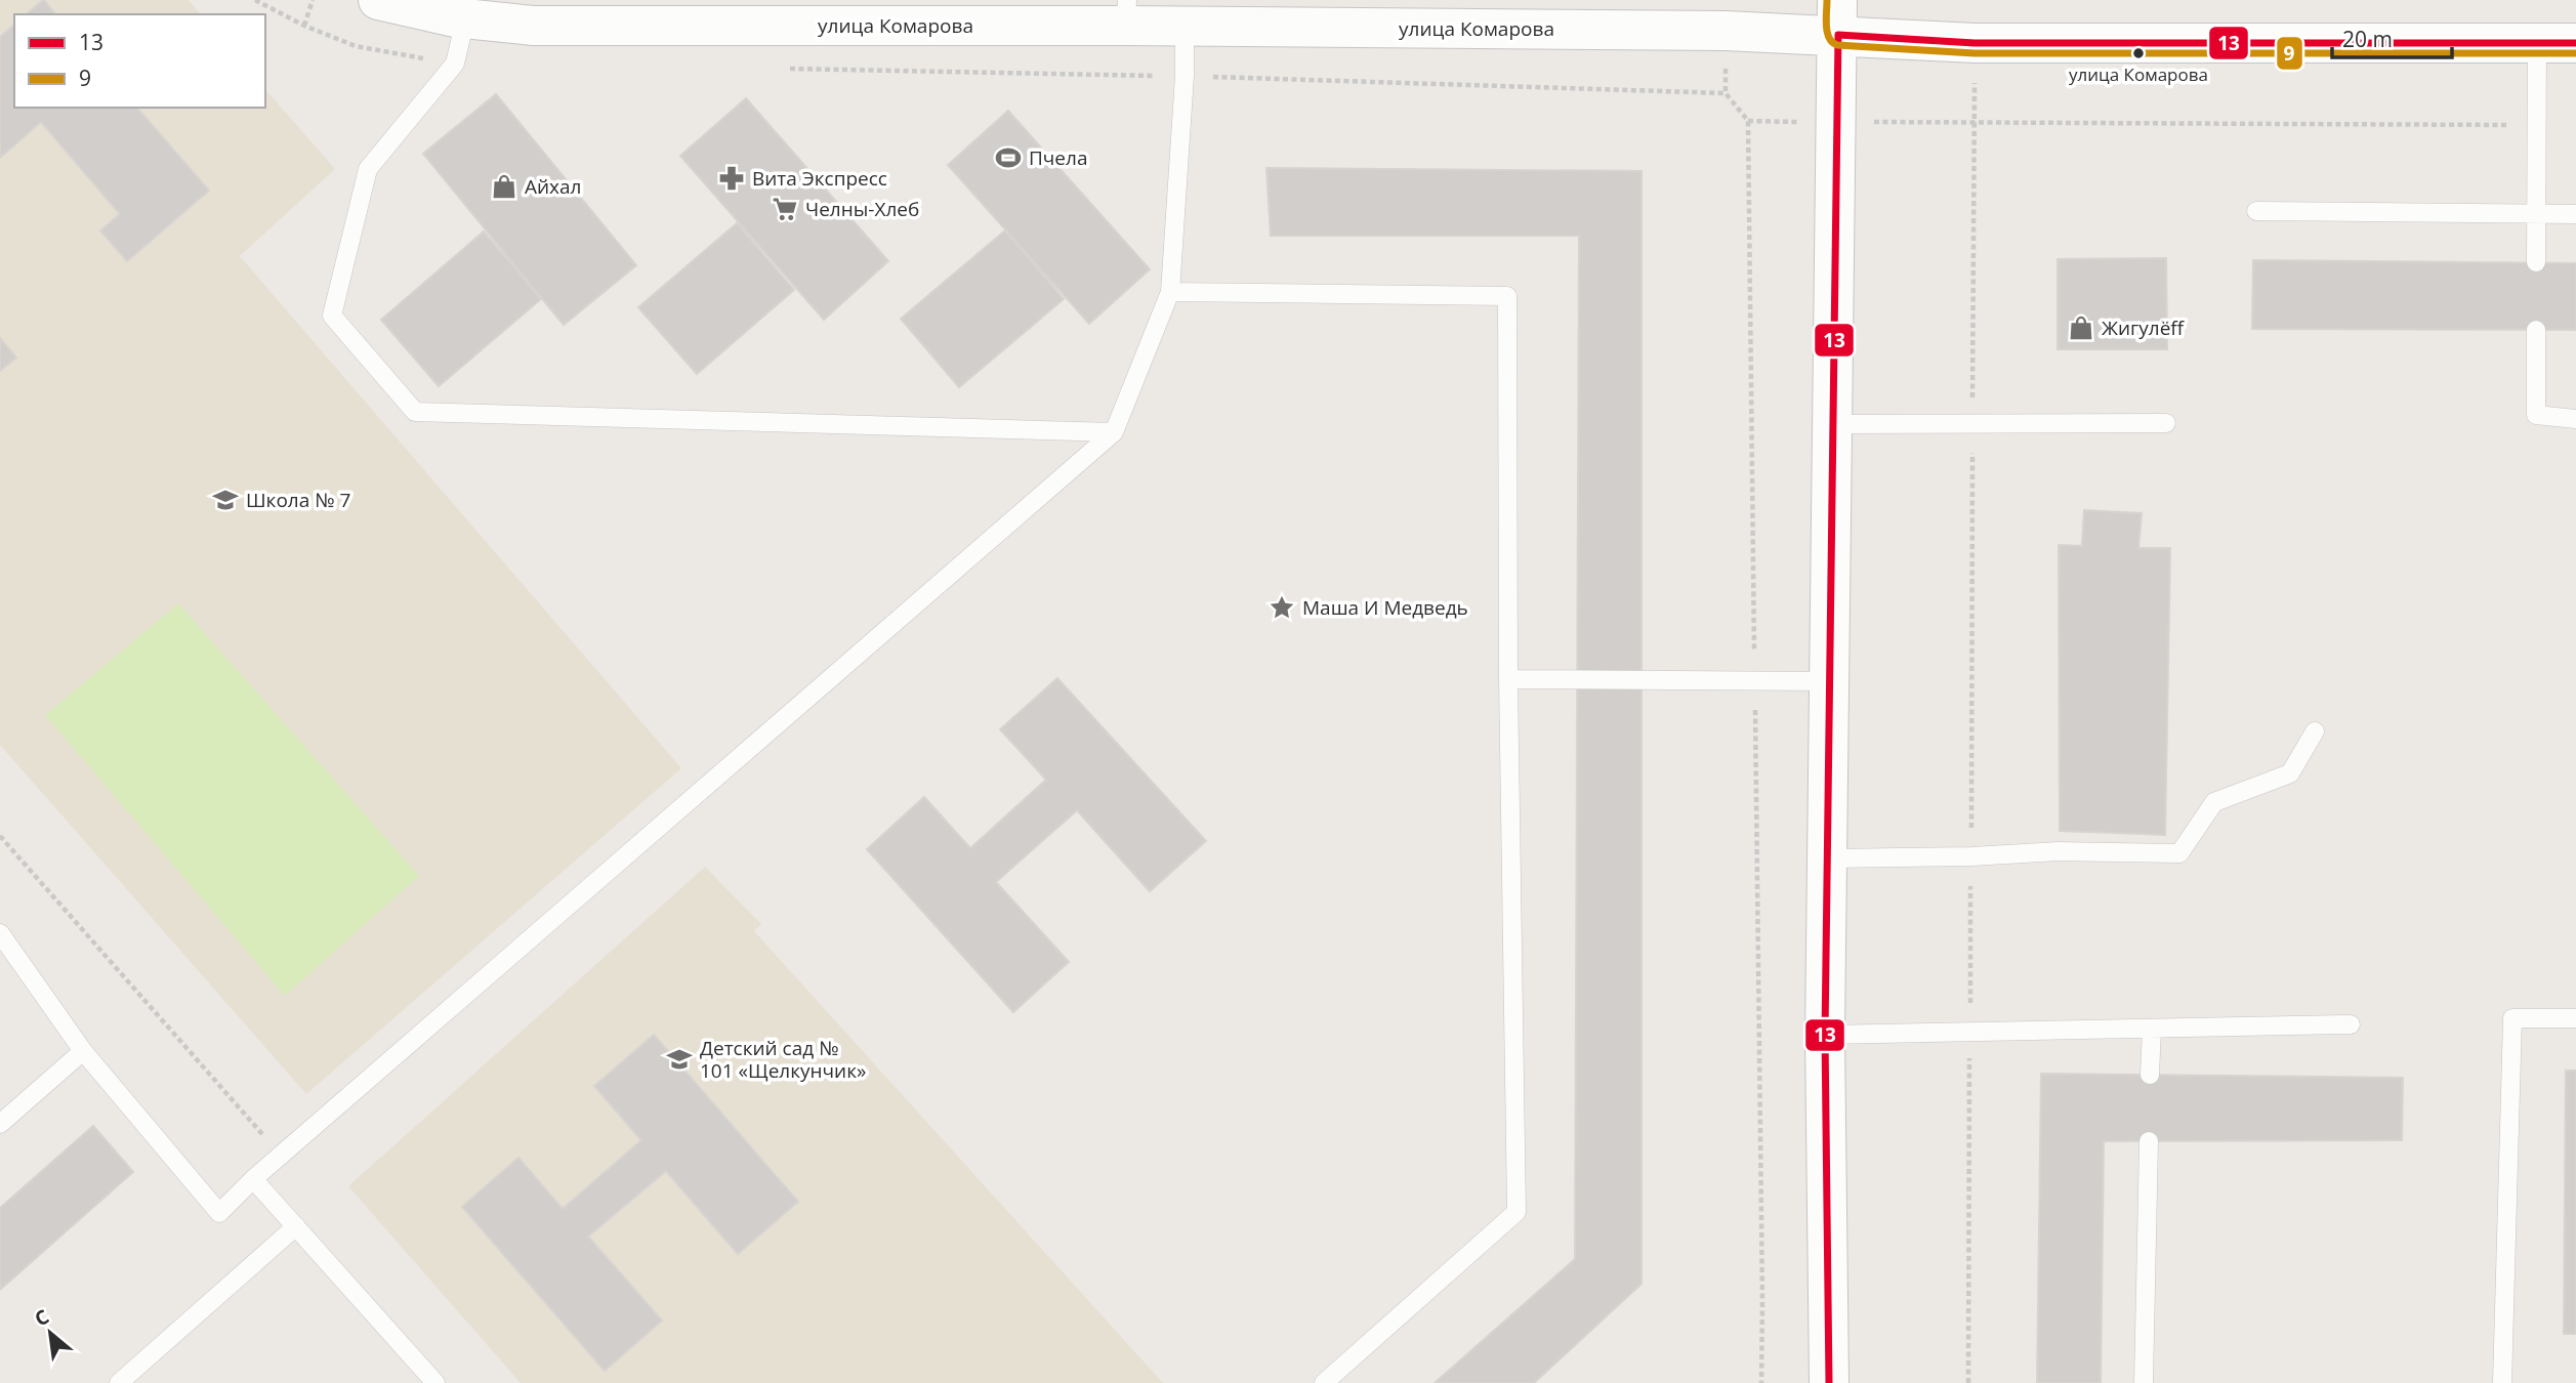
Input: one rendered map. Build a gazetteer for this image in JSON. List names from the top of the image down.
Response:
{
  "streets": {
    "street": ["улица Комарова"]
  },
  "places": {
    "other": ["улица Комарова"],
    "sports": ["Пчела"],
    "pharmacy": ["Вита Экспресс"],
    "shop": ["Айхал", "Жигулёff"],
    "supermarket": ["Челны-Хлеб"],
    "school or university": ["Школа № 7", "Детский сад № 101 «Щелкунчик»"],
    "place": ["Маша И Медведь"]
  },
  "lines": ["transit line 9", "transit line 13"],
  "legend": ["13", "9"],
  "scale_bar": "20 m",
  "north": "top left"
}
